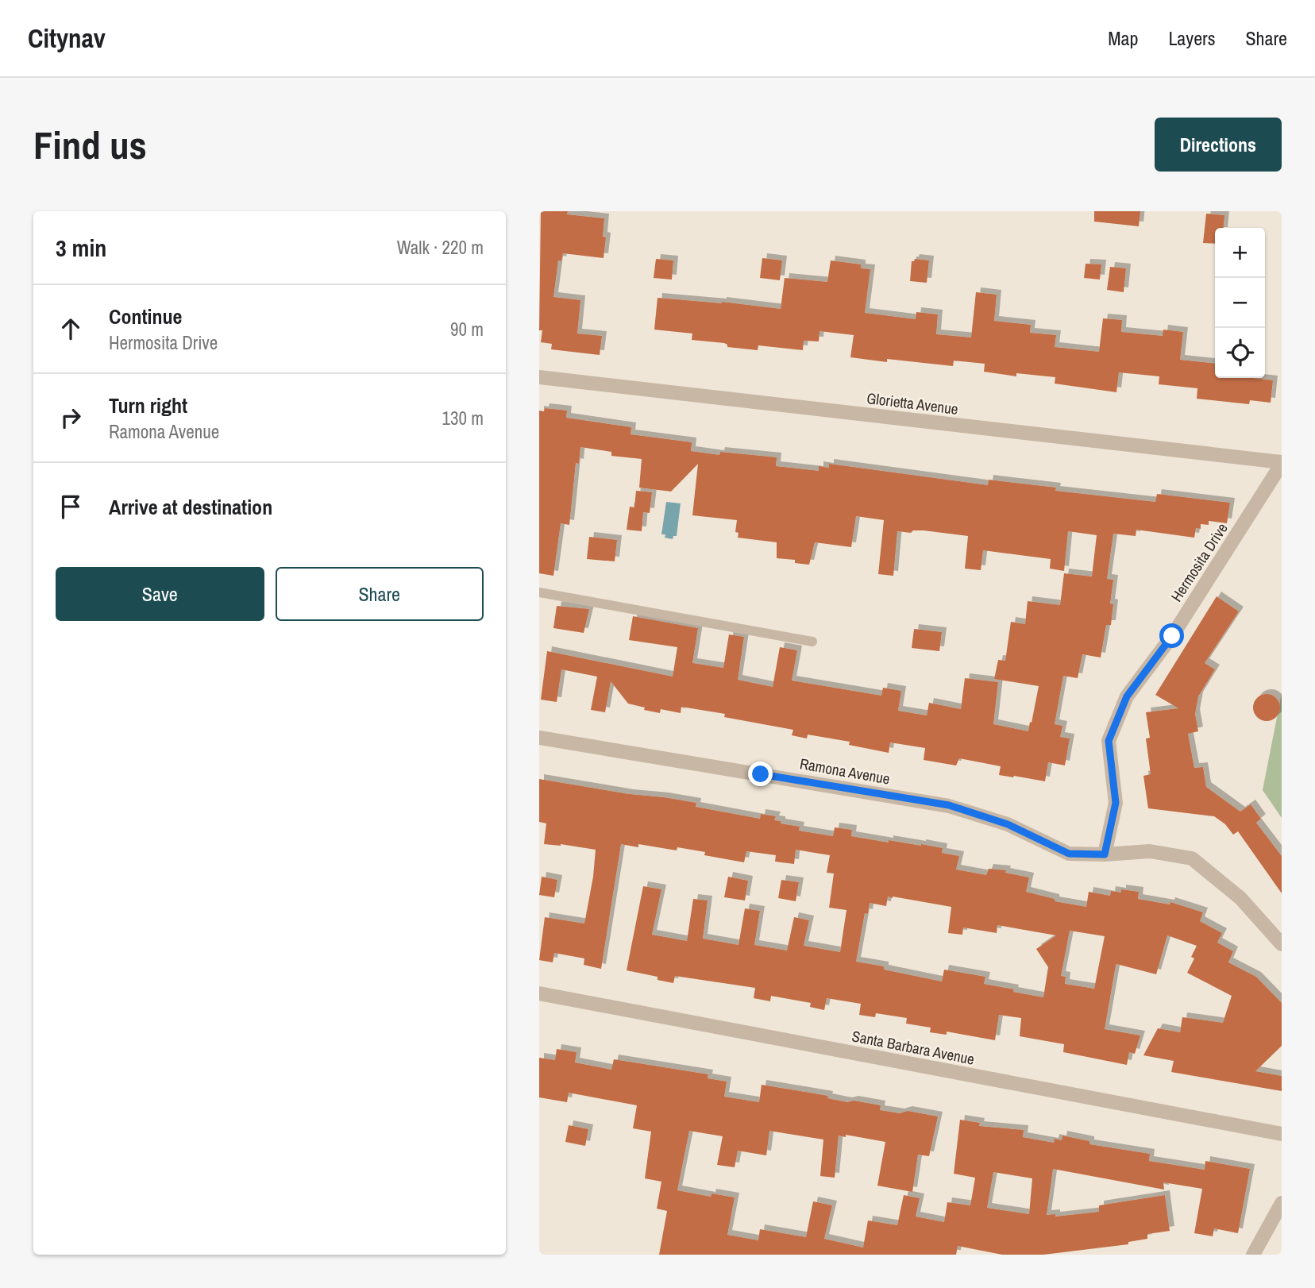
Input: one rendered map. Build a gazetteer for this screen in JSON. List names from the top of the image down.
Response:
{
  "streets": {
    "street": [
      "Glorietta Avenue",
      "Hermosita Drive",
      "Ramona Avenue",
      "Santa Barbara Avenue"
    ]
  },
  "crossings": [
    ["Glorietta Avenue", "Hermosita Drive"],
    ["Hermosita Drive", "Ramona Avenue"]
  ],
  "page": {
    "header": "Citynav",
    "nav": ["Map", "Layers", "Share"],
    "buttons": [
      "Directions",
      ["Save", "Share"]
    ],
    "title": "Find us",
    "heading": ["3 min", "Walk · 220 m"],
    "map_buttons": ["+", "−"],
    "list": [
      ["Continue", "Hermosita Drive", "90 m"],
      ["Turn right", "Ramona Avenue", "130 m"],
      "Arrive at destination"
    ]
  }
}
